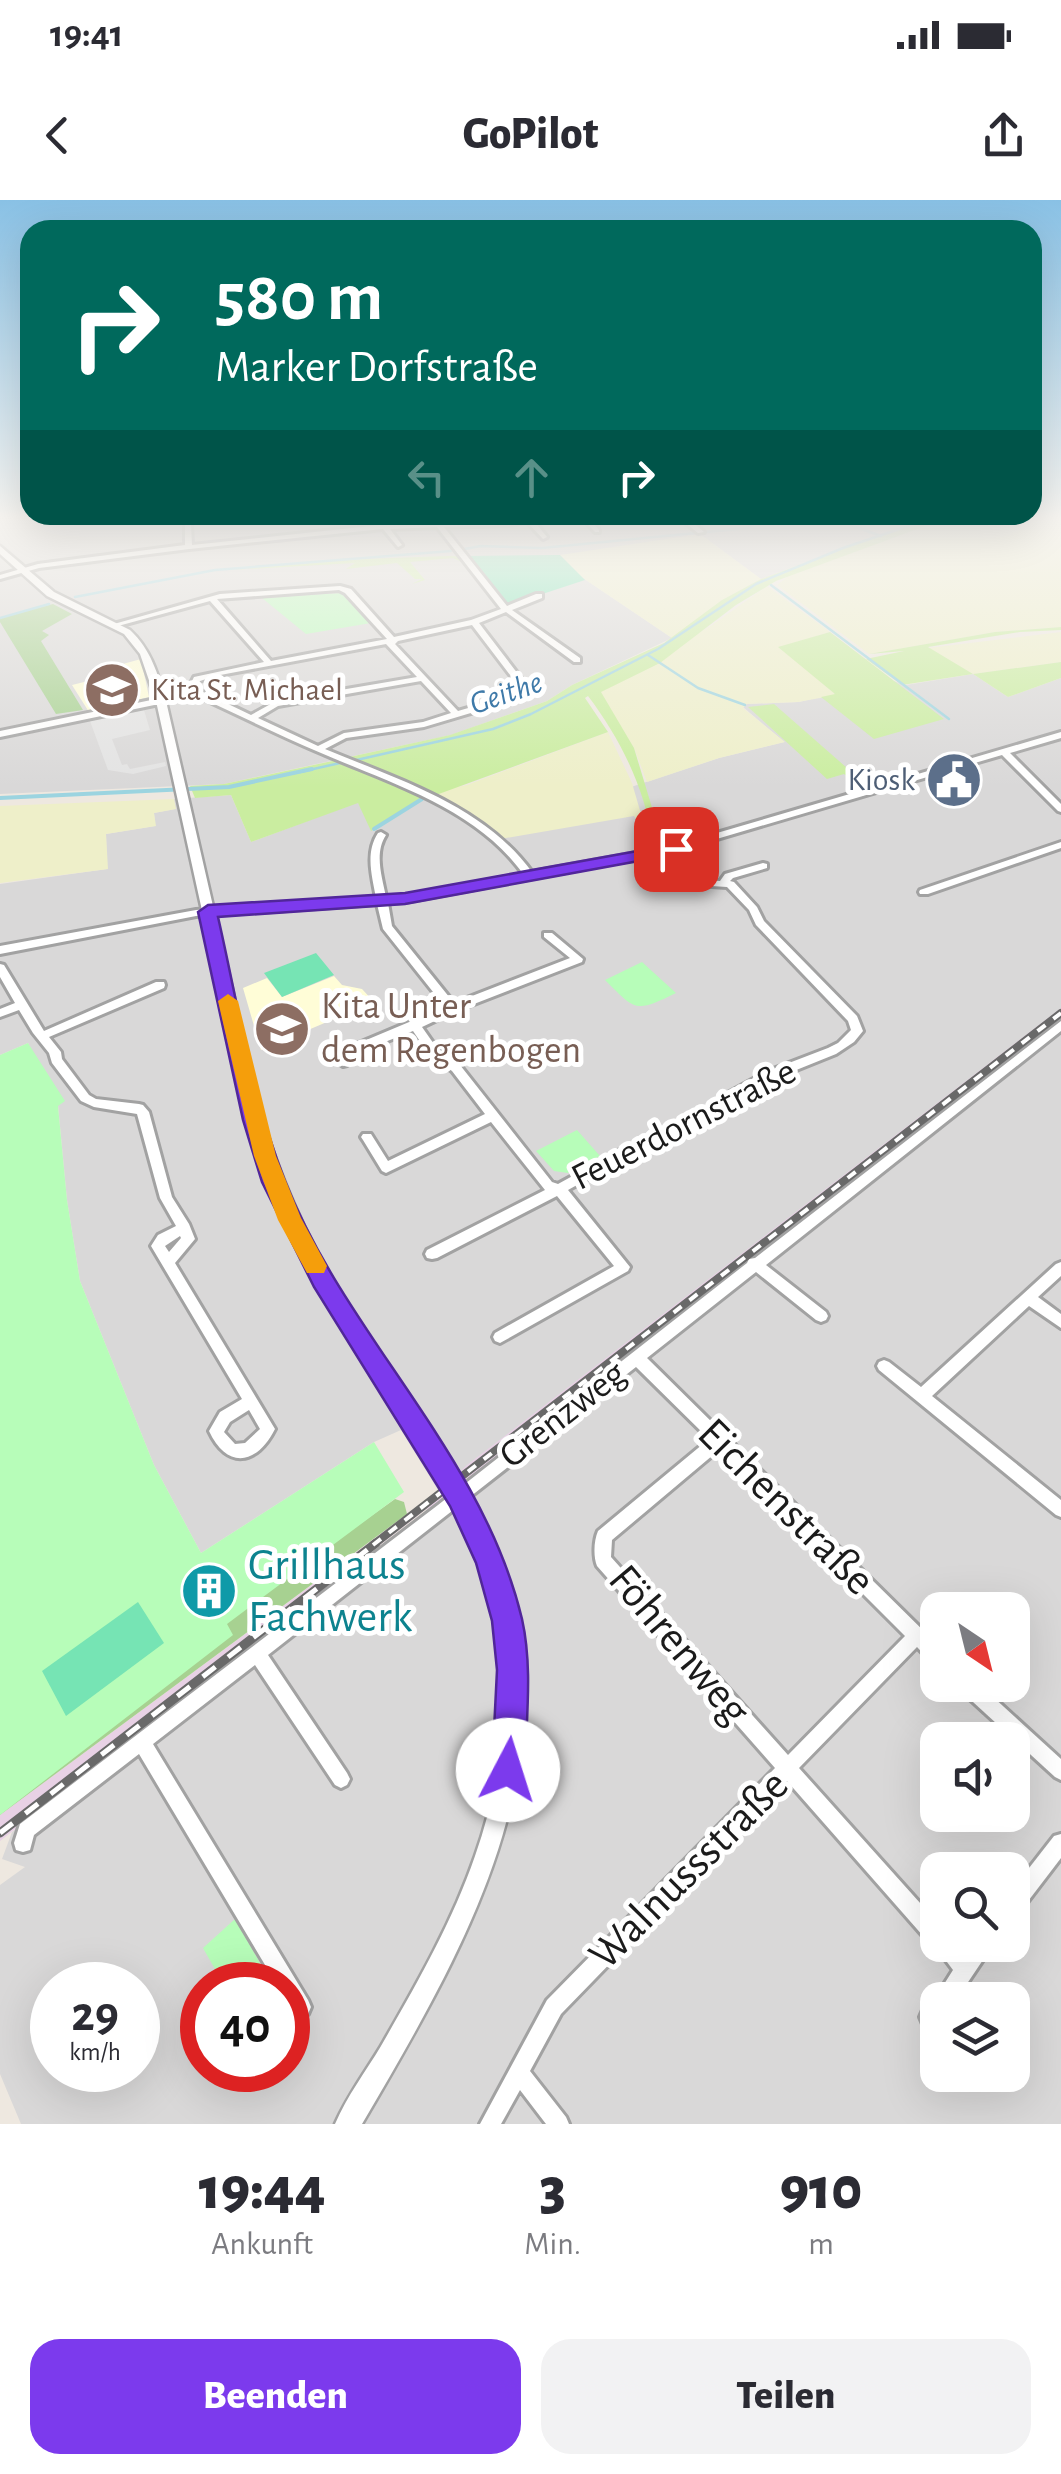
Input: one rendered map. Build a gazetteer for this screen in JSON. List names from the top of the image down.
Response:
{
  "streets": {
    "street": [
      "Feuerdornstraße",
      "Grenzweg",
      "Eichenstraße",
      "Föhrenweg",
      "Walnussstraße"
    ]
  },
  "crossings": [
    ["Grenzweg", "Eichenstraße"],
    ["Eichenstraße", "Föhrenweg"],
    ["Eichenstraße", "Walnussstraße"],
    ["Föhrenweg", "Walnussstraße"]
  ],
  "water": ["Geithe"],
  "places": {
    "school or university": ["Kita St. Michael", "Kita Unter dem Regenbogen"],
    "public building": ["Kiosk"],
    "building": ["Grillhaus Fachwerk"]
  },
  "north": "bottom right",
  "page": {
    "status": "19:41",
    "header": "GoPilot",
    "turn": ["580 m", "Marker Dorfstraße"],
    "speed": "29 km/h",
    "limit": "40",
    "eta": [
      "19:44",
      "Ankunft",
      "3",
      "Min.",
      "910",
      "m"
    ],
    "buttons": ["Beenden", "Teilen"]
  }
}
